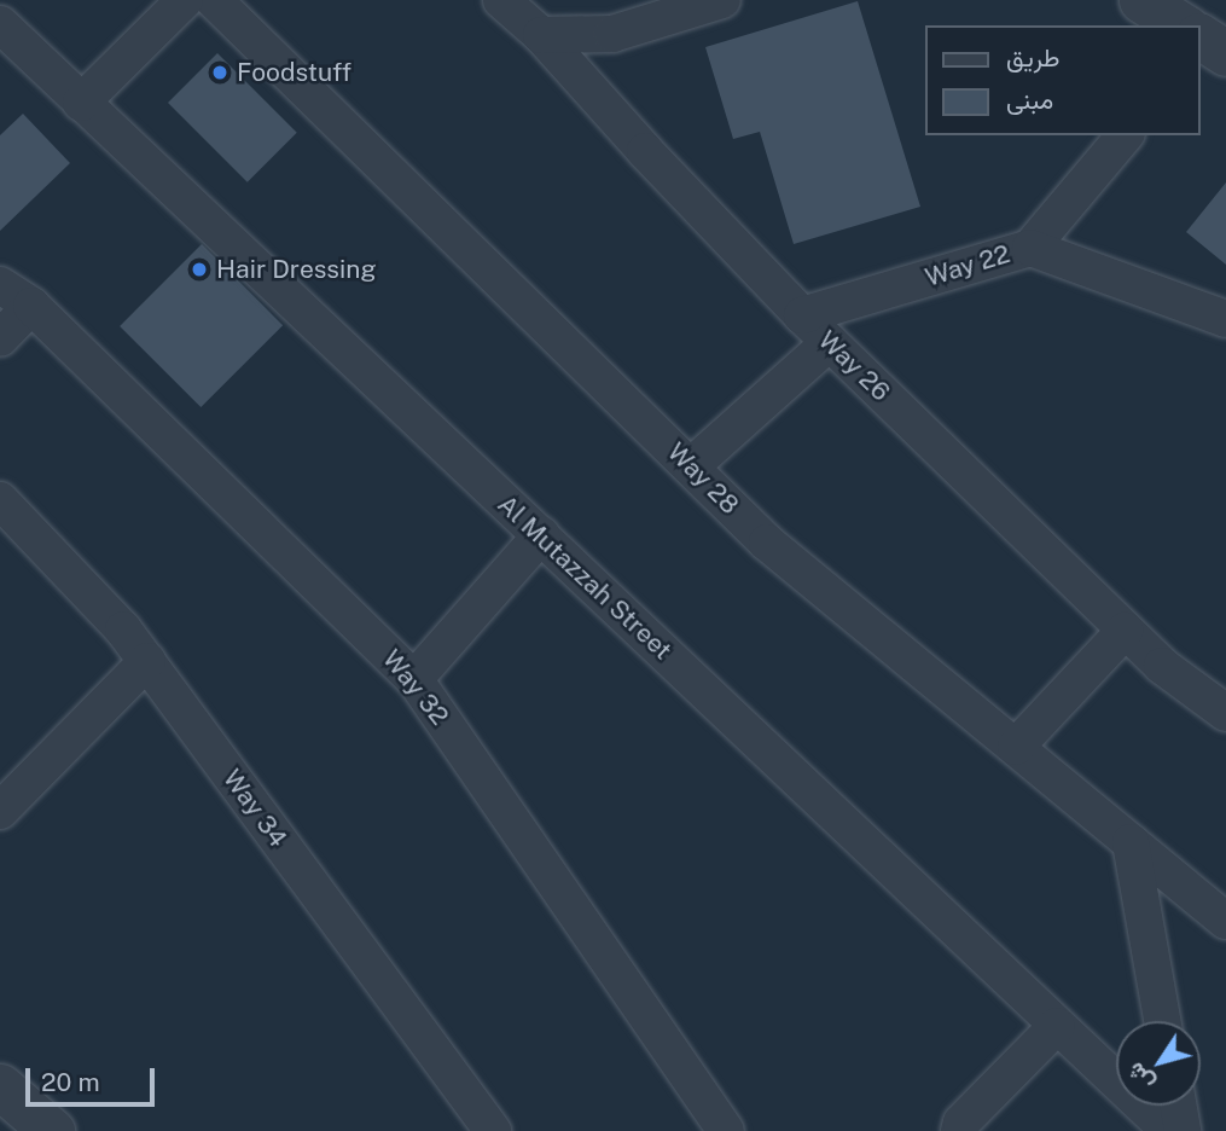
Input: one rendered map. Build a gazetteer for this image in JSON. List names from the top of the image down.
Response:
{
  "streets": {
    "street": [
      "Way 22",
      "Way 26",
      "Way 28",
      "Al Mutazzah Street",
      "Way 32",
      "Way 34"
    ]
  },
  "crossings": [
    ["Way 22", "Way 26"]
  ],
  "places": ["Foodstuff", "Hair Dressing"],
  "legend": ["طريق", "مبنى"],
  "scale_bar": "20 m",
  "north": "bottom left"
}
